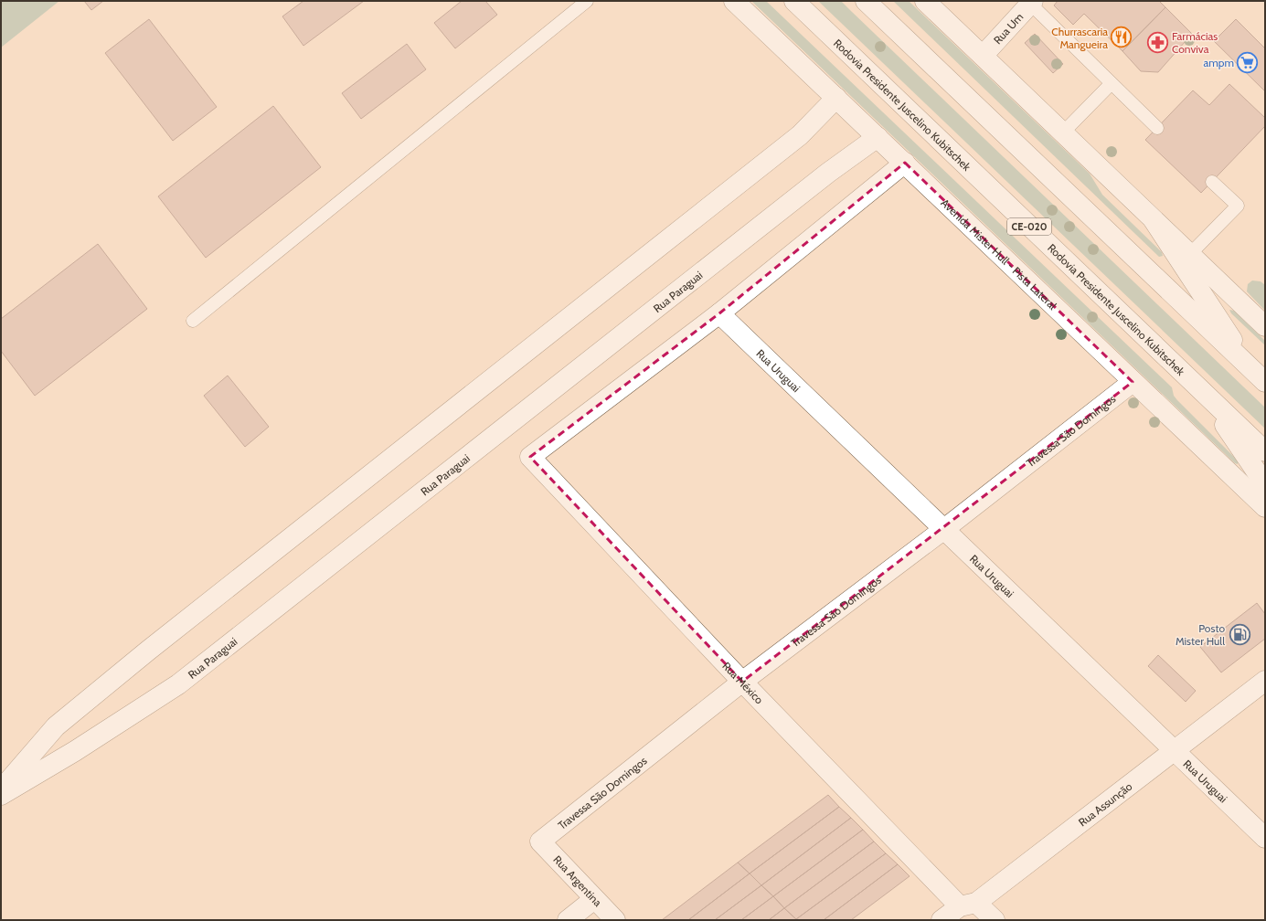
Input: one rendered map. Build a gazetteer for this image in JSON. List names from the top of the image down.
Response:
{
  "streets": {
    "main road": [
      "Rua Um",
      "Rodovia Presidente Juscelino Kubitschek",
      "CE-020",
      "Avenida Mister Hull - Pista Lateral",
      "Rua Paraguai",
      "Rua Uruguai",
      "Travessa São Domingos",
      "Rua México",
      "Rua Assunção",
      "Rua Argentina"
    ]
  },
  "crossings": [
    ["Avenida Mister Hull - Pista Lateral", "Rua Paraguai"],
    ["Avenida Mister Hull - Pista Lateral", "Travessa São Domingos"],
    ["Rua Uruguai", "Travessa São Domingos"],
    ["Rua Uruguai", "Rua México"],
    ["Rua Uruguai", "Rua Assunção"],
    ["Travessa São Domingos", "Rua México"],
    ["Travessa São Domingos", "Rua Argentina"],
    ["Rua México", "Rua Assunção"]
  ],
  "places": {
    "restaurant": ["Churrascaria Mangueira"],
    "pharmacy": ["Farmácias Conviva"],
    "supermarket": ["ampm"],
    "fuel station": ["Posto Mister Hull"]
  }
}
